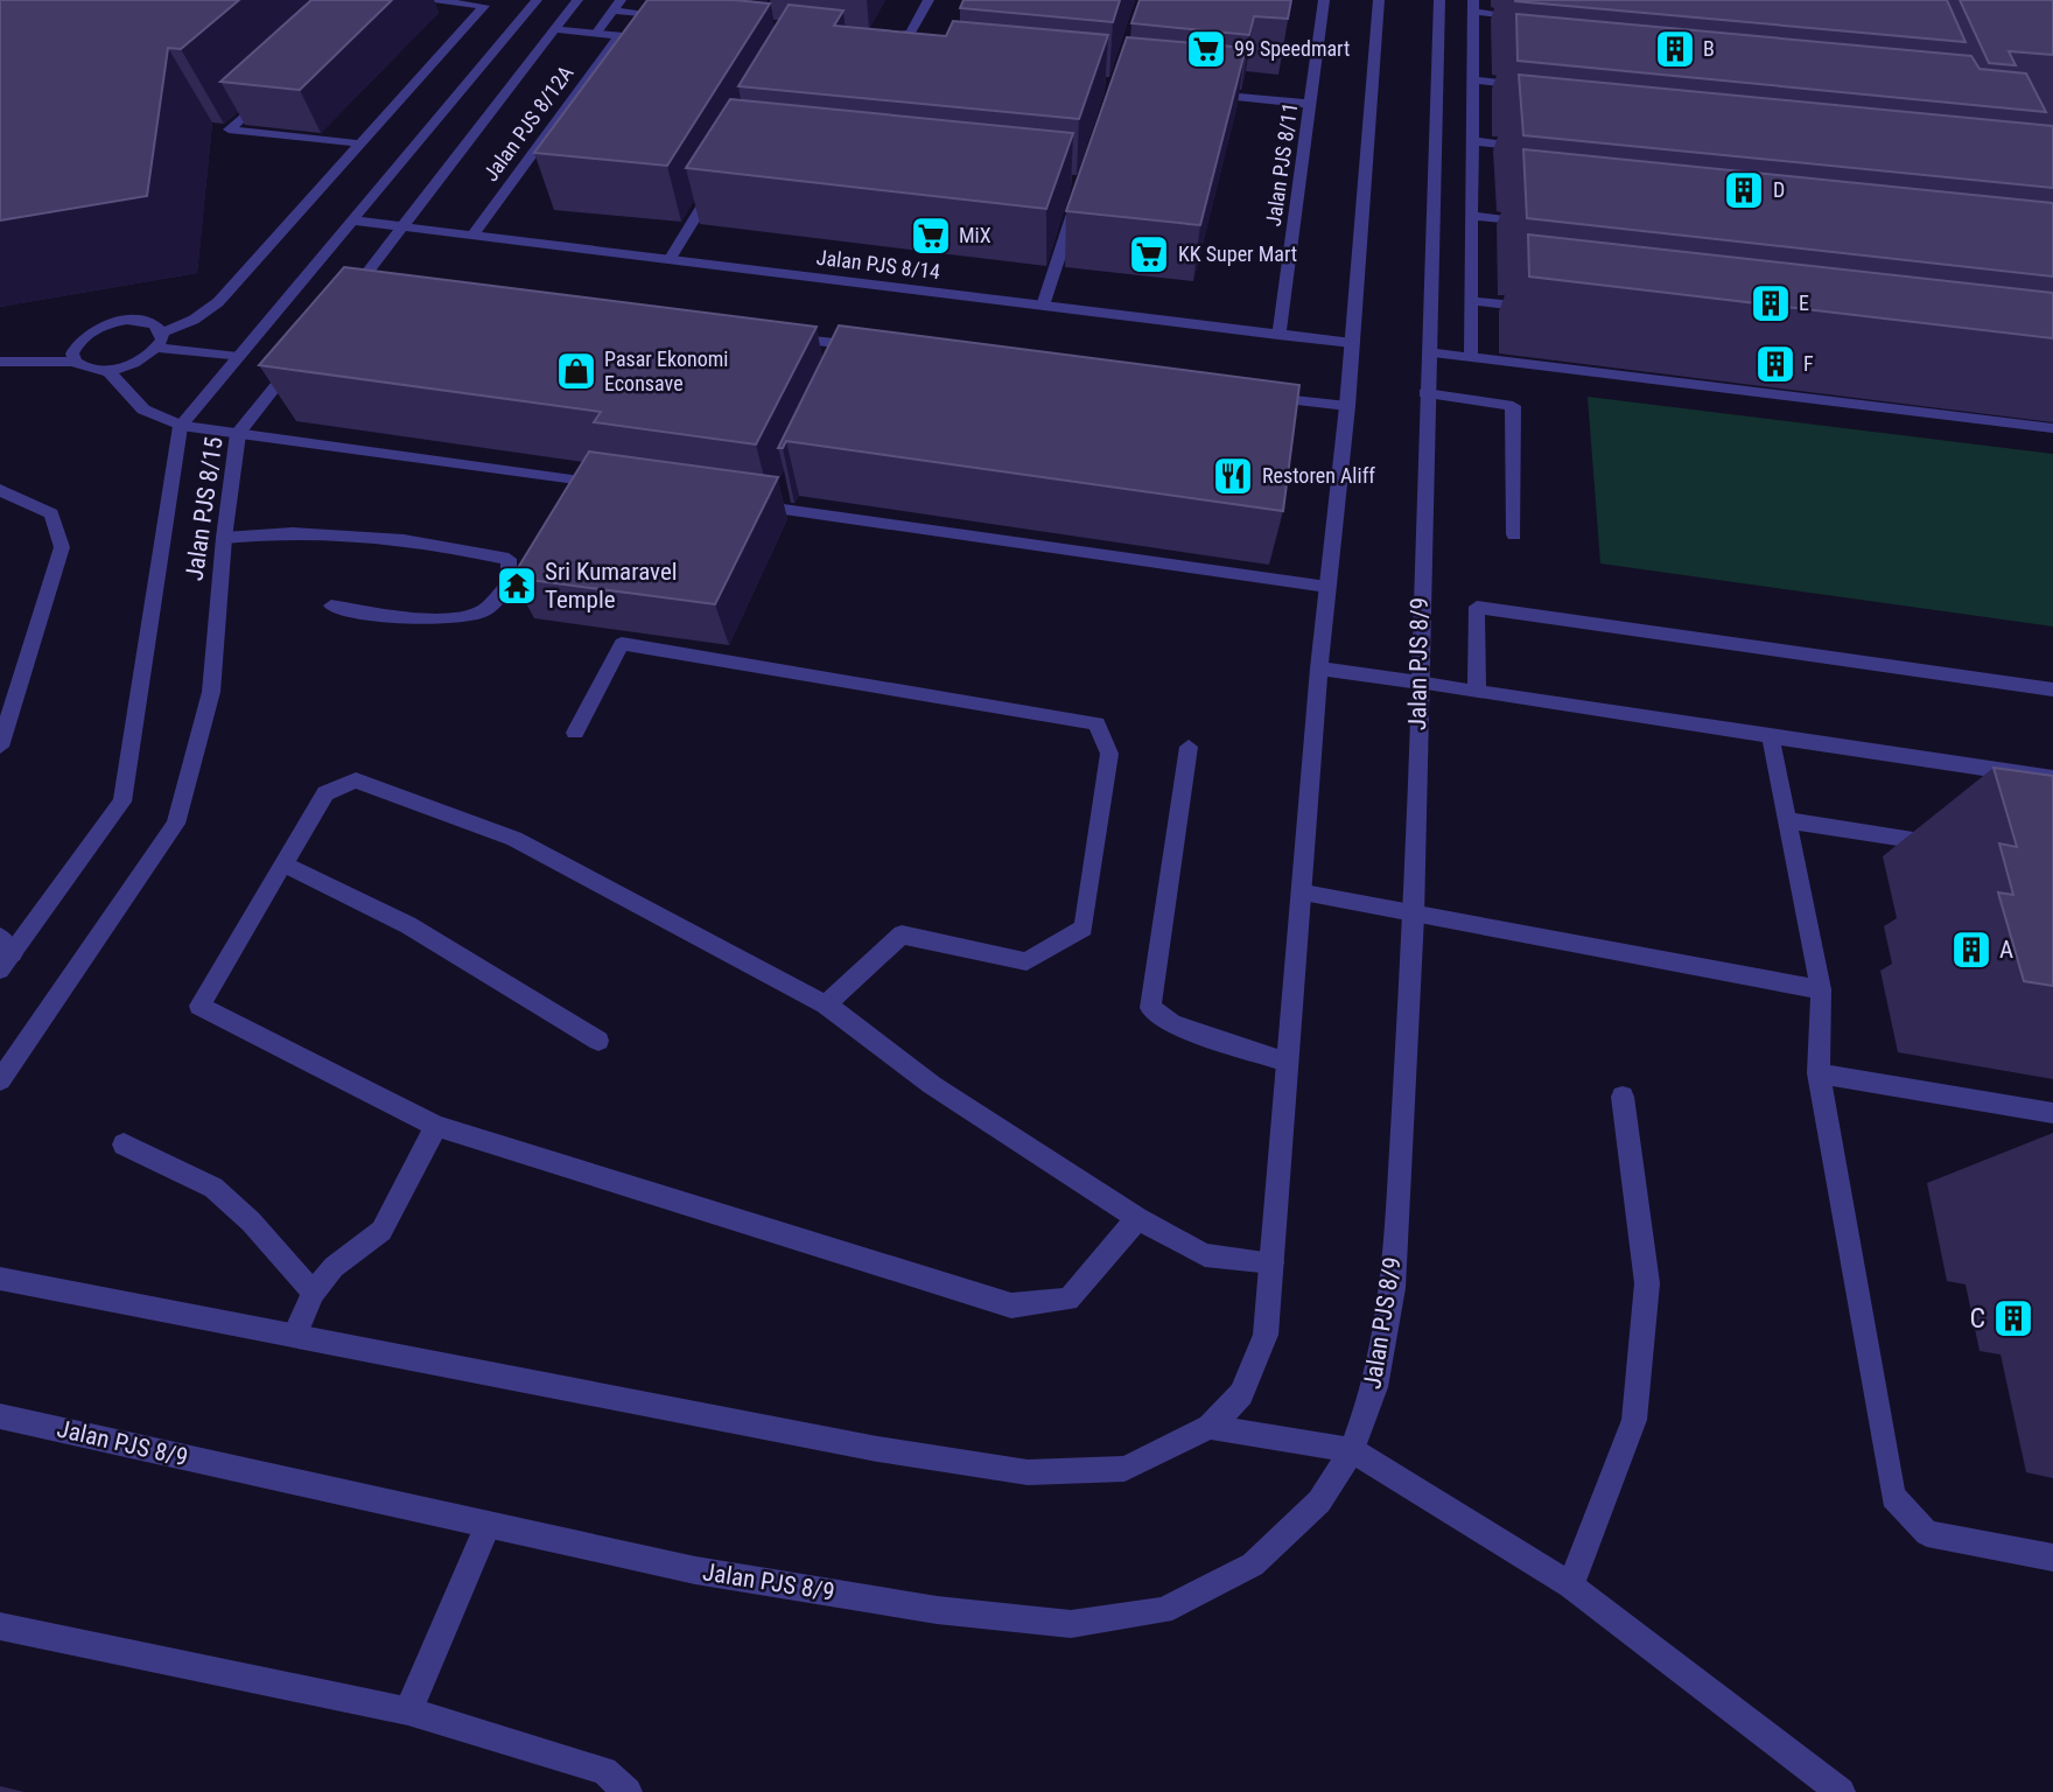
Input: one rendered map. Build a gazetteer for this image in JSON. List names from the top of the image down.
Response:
{
  "streets": {
    "street": [
      "Jalan PJS 8/12A",
      "Jalan PJS 8/11",
      "Jalan PJS 8/14",
      "Jalan PJS 8/15",
      "Jalan PJS 8/9"
    ]
  },
  "crossings": [
    ["Jalan PJS 8/12A", "Jalan PJS 8/14"],
    ["Jalan PJS 8/11", "Jalan PJS 8/14"],
    ["Jalan PJS 8/14", "Jalan PJS 8/15"]
  ],
  "places": {
    "supermarket": ["99 Speedmart", "MiX", "KK Super Mart"],
    "building": [
      "B",
      "D",
      "E",
      "F",
      "A",
      "C"
    ],
    "shop": ["Pasar Ekonomi Econsave"],
    "restaurant": ["Restoren Aliff"],
    "temple": ["Sri Kumaravel Temple"]
  }
}
